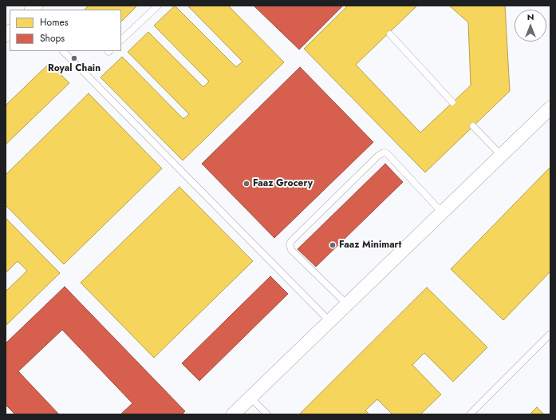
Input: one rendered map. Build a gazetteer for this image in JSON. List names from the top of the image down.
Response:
{
  "places": ["Royal Chain", "Faaz Grocery", "Faaz Minimart"],
  "legend": ["Homes", "Shops"],
  "north": "top"
}
